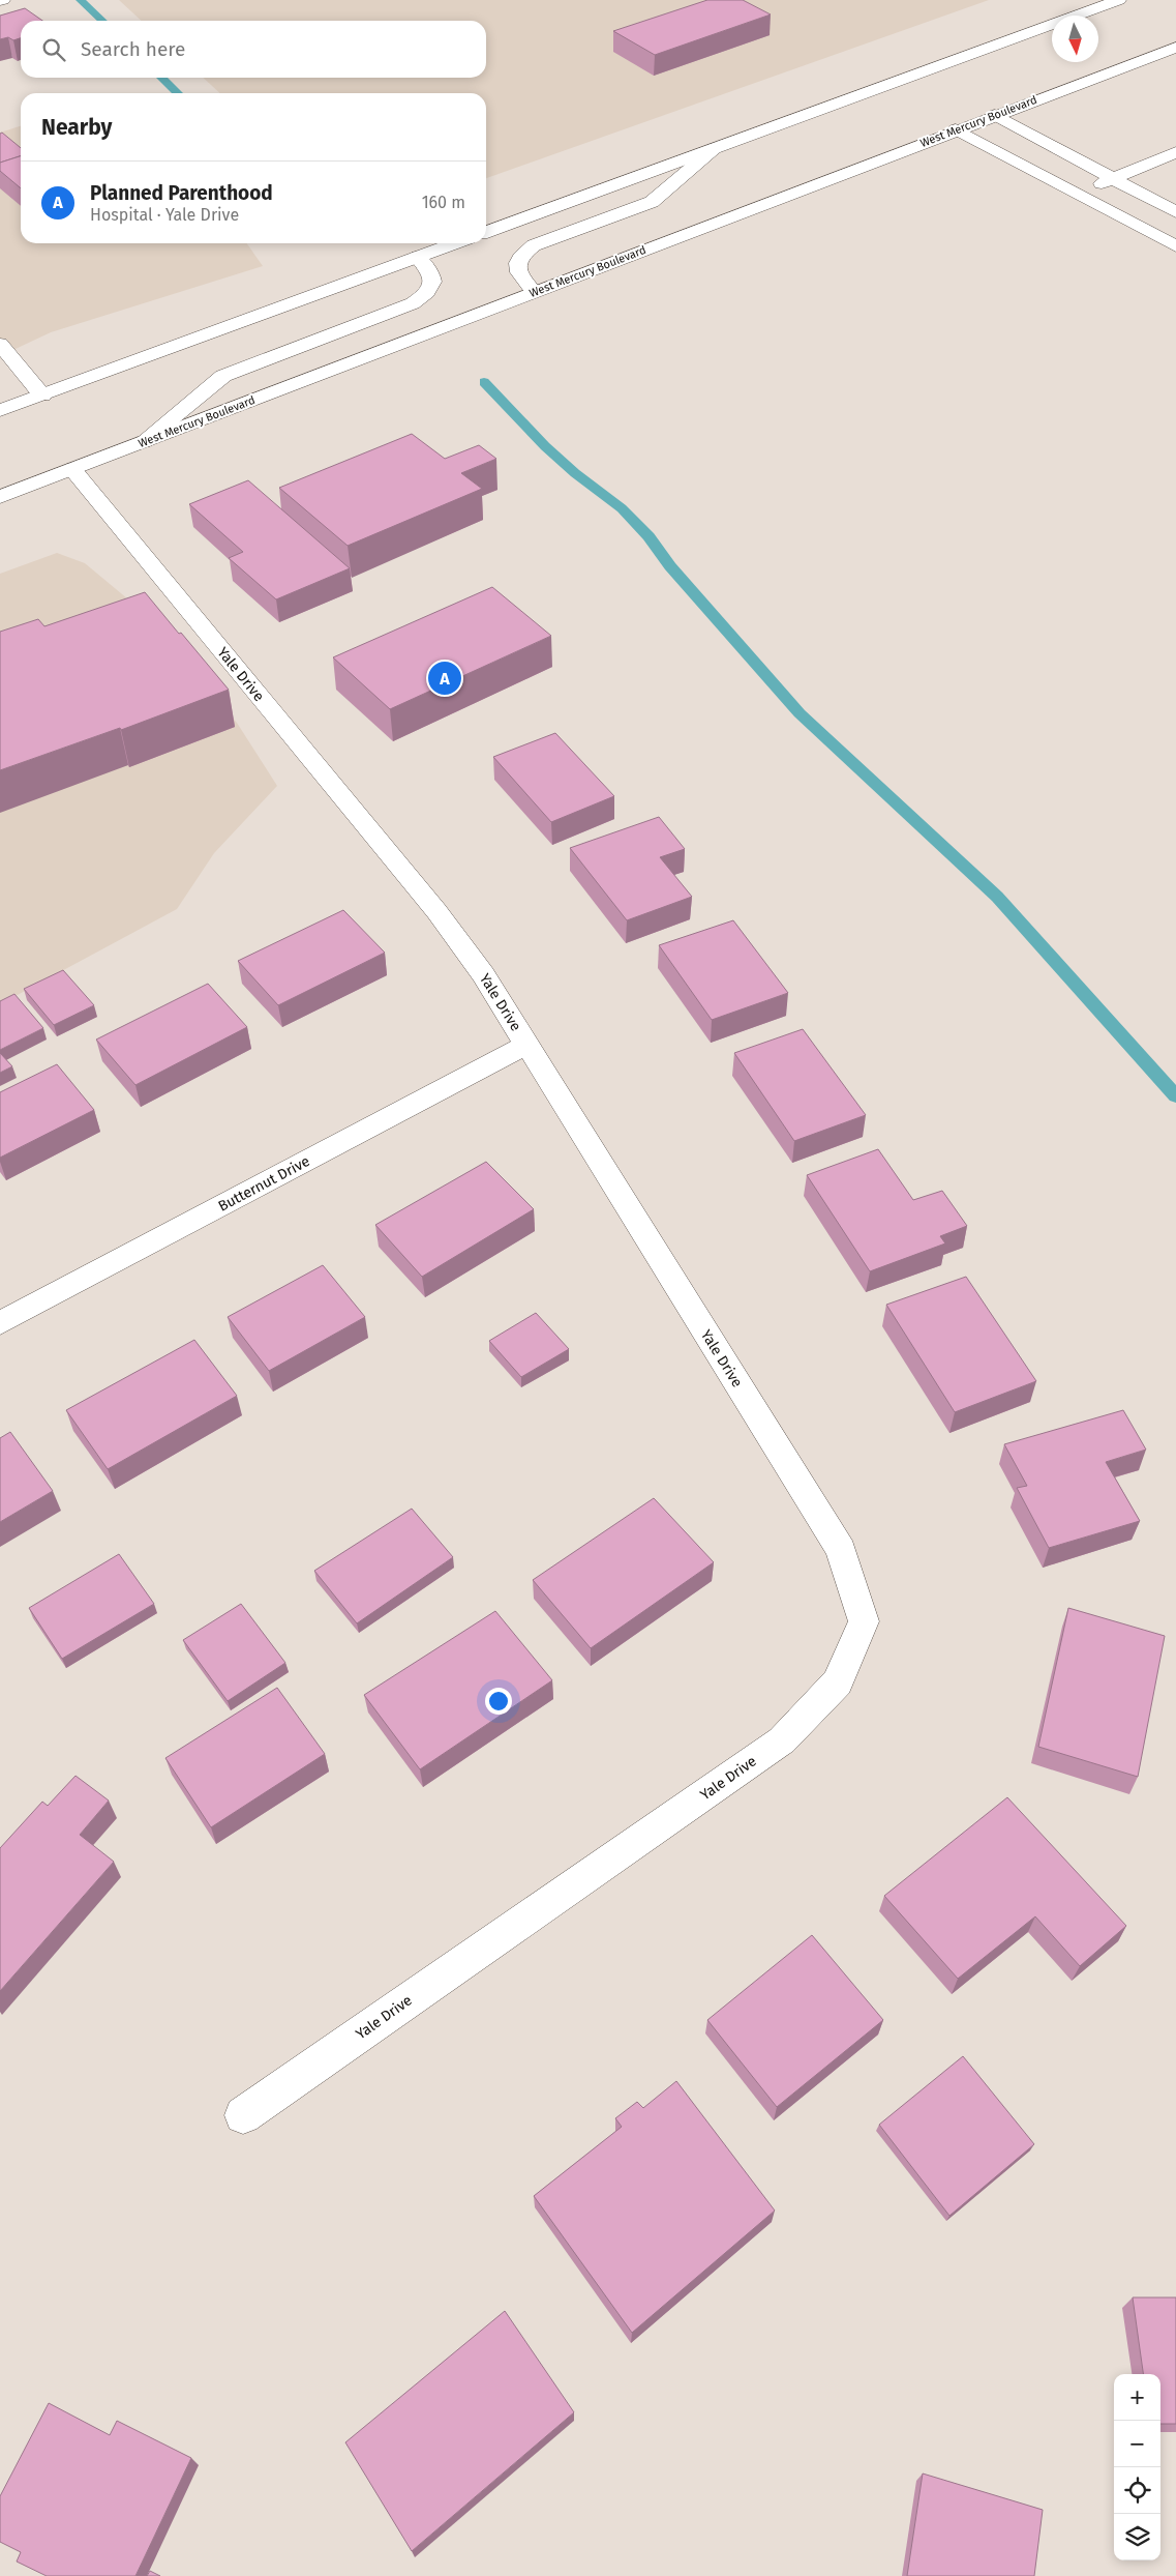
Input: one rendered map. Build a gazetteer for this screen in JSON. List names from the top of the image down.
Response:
{
  "streets": {
    "main road": ["West Mercury Boulevard", "Yale Drive", "Butternut Drive"]
  },
  "crossings": [
    ["West Mercury Boulevard", "Yale Drive"],
    ["Yale Drive", "Butternut Drive"]
  ],
  "north": "bottom",
  "page": {
    "search": "Search here",
    "heading": "Nearby",
    "list": [
      {
        "mark": "A",
        "name": "Planned Parenthood",
        "note": "Hospital · Yale Drive",
        "value": "160 m"
      }
    ],
    "pins": "A",
    "map_buttons": ["+", "−"]
  }
}
